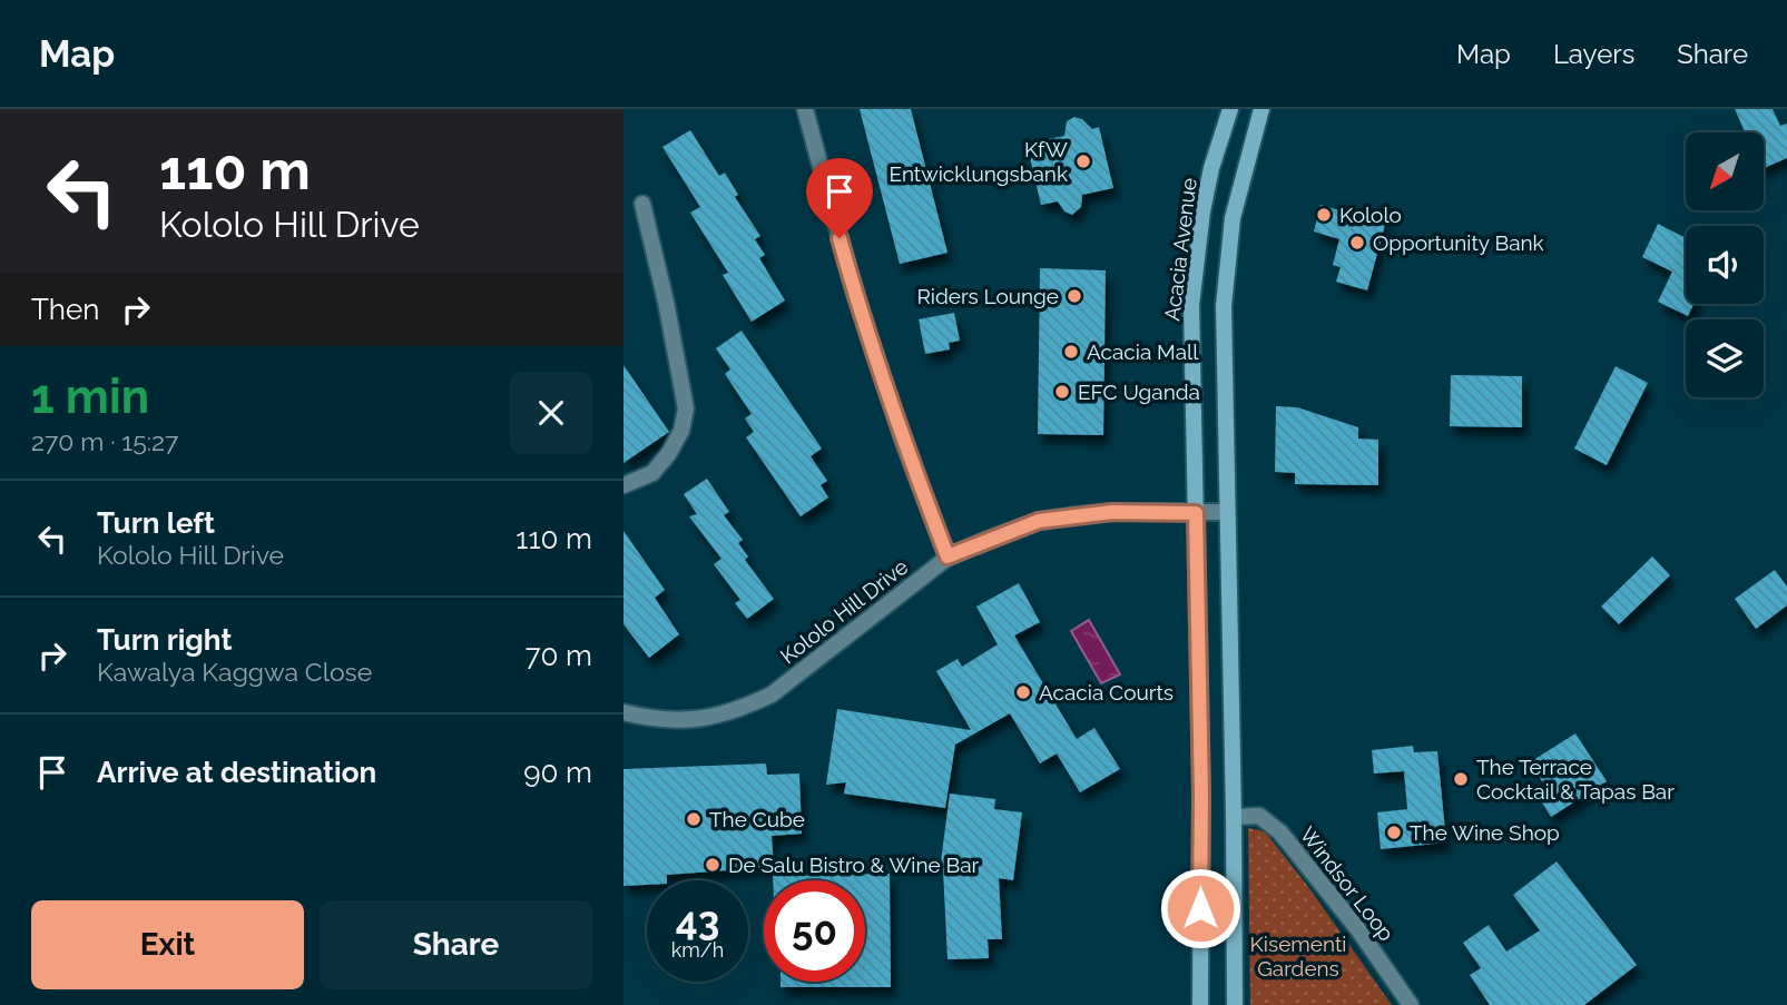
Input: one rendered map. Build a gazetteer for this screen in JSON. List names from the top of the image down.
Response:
{
  "streets": {
    "main road": ["Acacia Avenue"],
    "street": ["Kololo Hill Drive", "Windsor Loop"]
  },
  "crossings": [
    ["Acacia Avenue", "Kololo Hill Drive"]
  ],
  "parks": ["Kisementi Gardens"],
  "places": [
    "KfW Entwicklungsbank",
    "Kololo",
    "Opportunity Bank",
    "Riders Lounge",
    "Acacia Mall",
    "EFC Uganda",
    "Acacia Courts",
    "The Terrace Cocktail & Tapas Bar",
    "The Cube",
    "The Wine Shop",
    "De Salu Bistro & Wine Bar"
  ],
  "north": "bottom left",
  "page": {
    "header": "Map",
    "nav": ["Map", "Layers", "Share"],
    "turn": ["110 m", "Kololo Hill Drive"],
    "then": "Then",
    "heading": ["1 min", "270 m · 15:27"],
    "list": [
      {
        "name": "Turn left",
        "note": "Kololo Hill Drive",
        "value": "110 m"
      },
      {
        "name": "Turn right",
        "note": "Kawalya Kaggwa Close",
        "value": "70 m"
      },
      {
        "name": "Arrive at destination",
        "value": "90 m"
      }
    ],
    "speed": "43 km/h",
    "limit": "50",
    "buttons": ["Exit", "Share"]
  }
}
